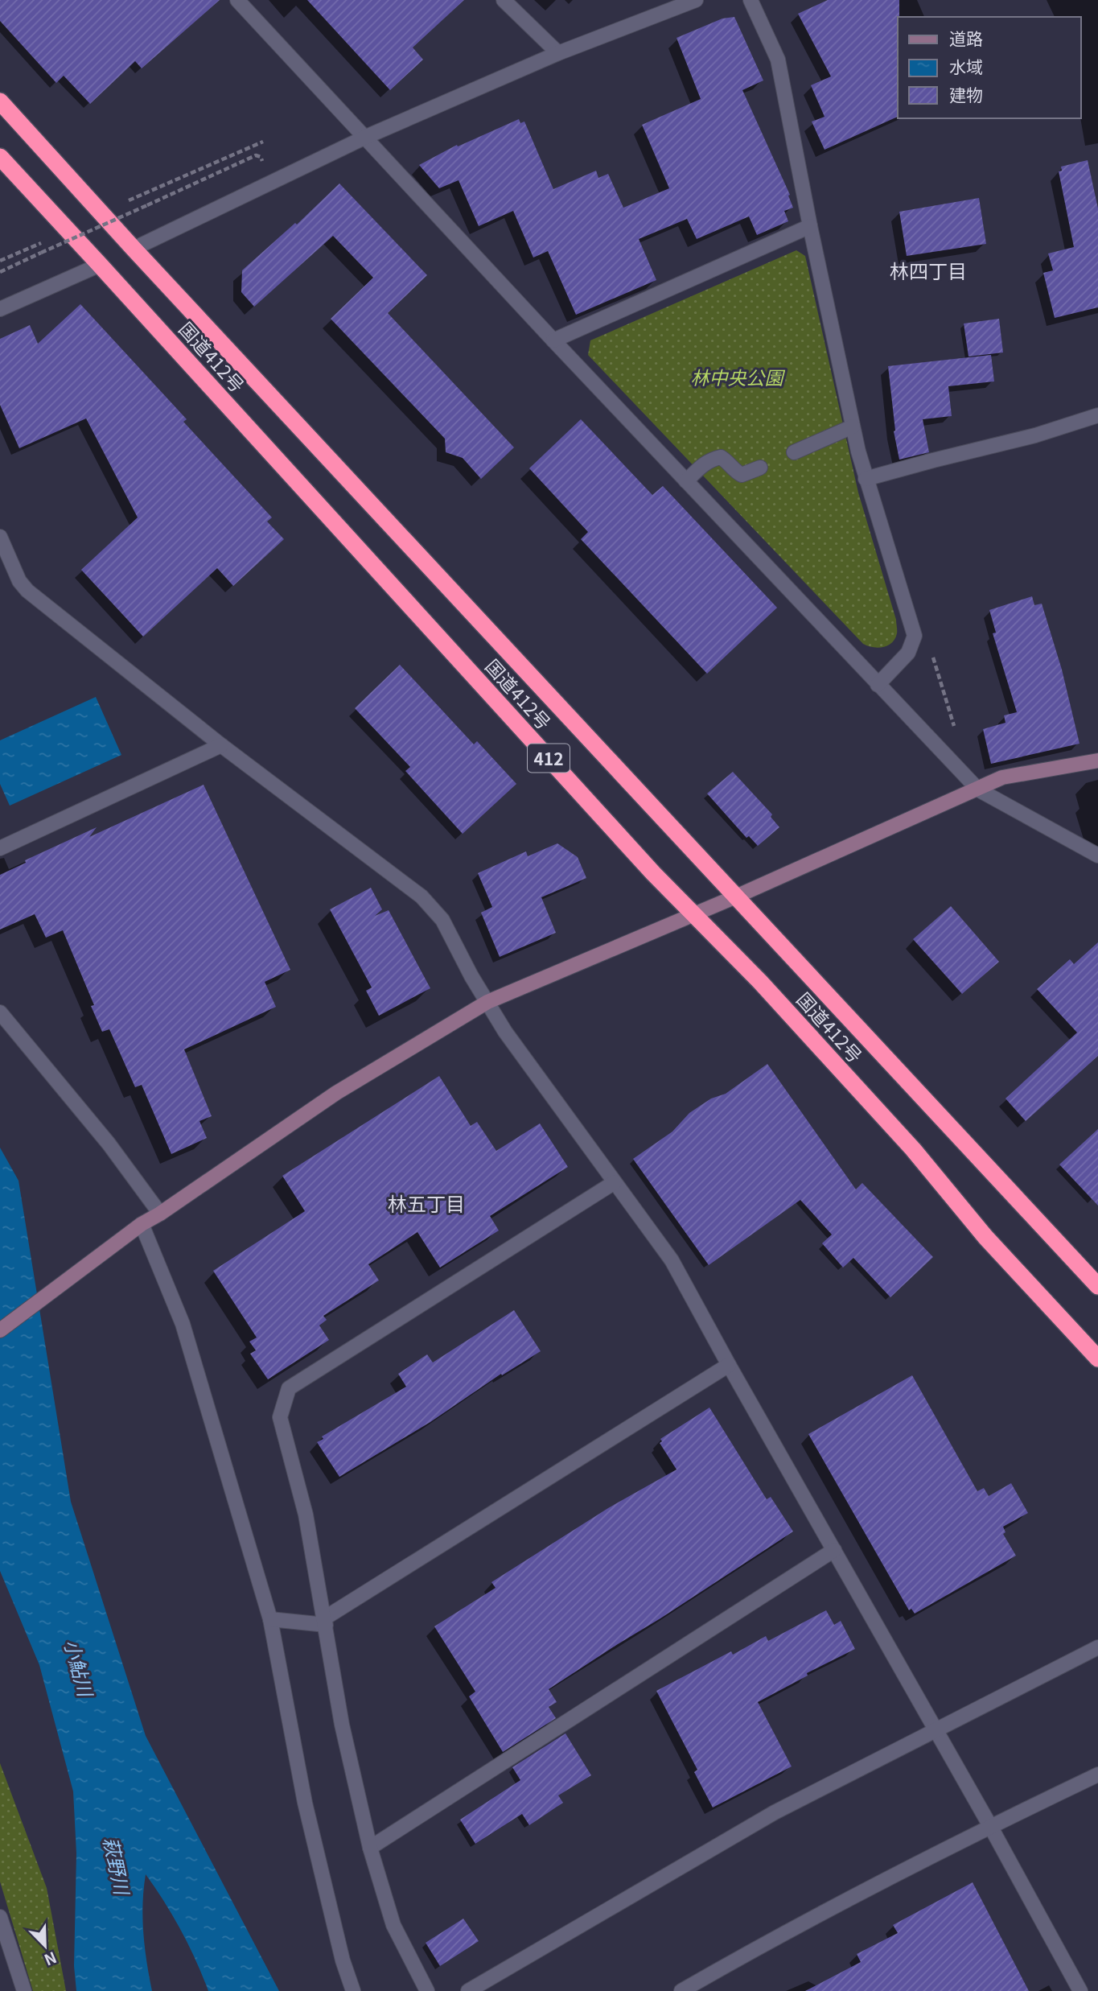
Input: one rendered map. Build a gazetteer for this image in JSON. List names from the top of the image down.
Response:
{
  "streets": {
    "highway": ["国道412号", "412"]
  },
  "districts": ["林四丁目", "林五丁目"],
  "water": ["小鮎川", "萩野川"],
  "parks": ["林中央公園"],
  "legend": ["道路", "水域", "建物"],
  "north": "bottom right"
}
